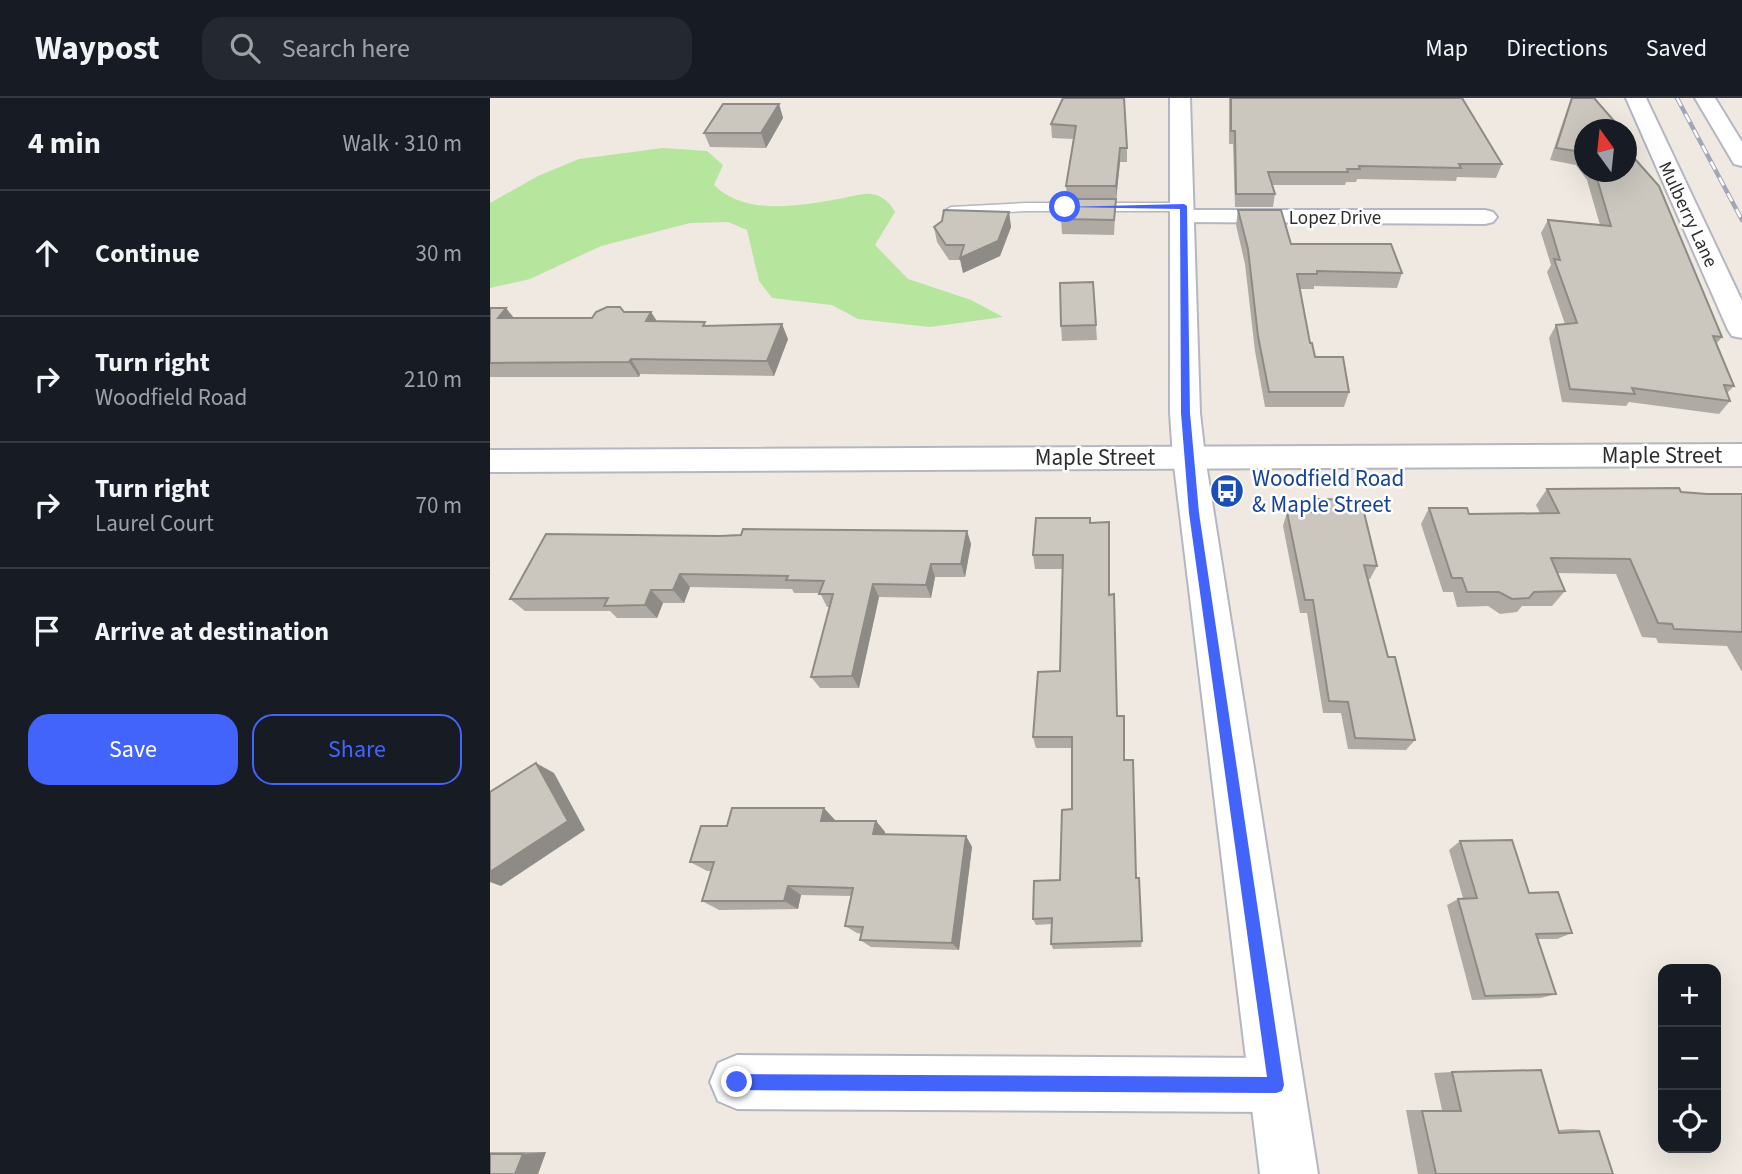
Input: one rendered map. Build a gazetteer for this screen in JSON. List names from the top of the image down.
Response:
{
  "streets": {
    "street": ["Mulberry Lane", "Lopez Drive", "Maple Street"]
  },
  "places": {
    "bus stop": ["Woodfield Road & Maple Street"]
  },
  "north": "top",
  "page": {
    "header": "Waypost",
    "search": "Search here",
    "nav": ["Map", "Directions", "Saved"],
    "heading": ["4 min", "Walk · 310 m"],
    "list": [
      ["Continue", "30 m"],
      ["Turn right", "Woodfield Road", "210 m"],
      ["Turn right", "Laurel Court", "70 m"],
      "Arrive at destination"
    ],
    "buttons": ["Save", "Share"],
    "map_buttons": ["+", "−"]
  }
}
